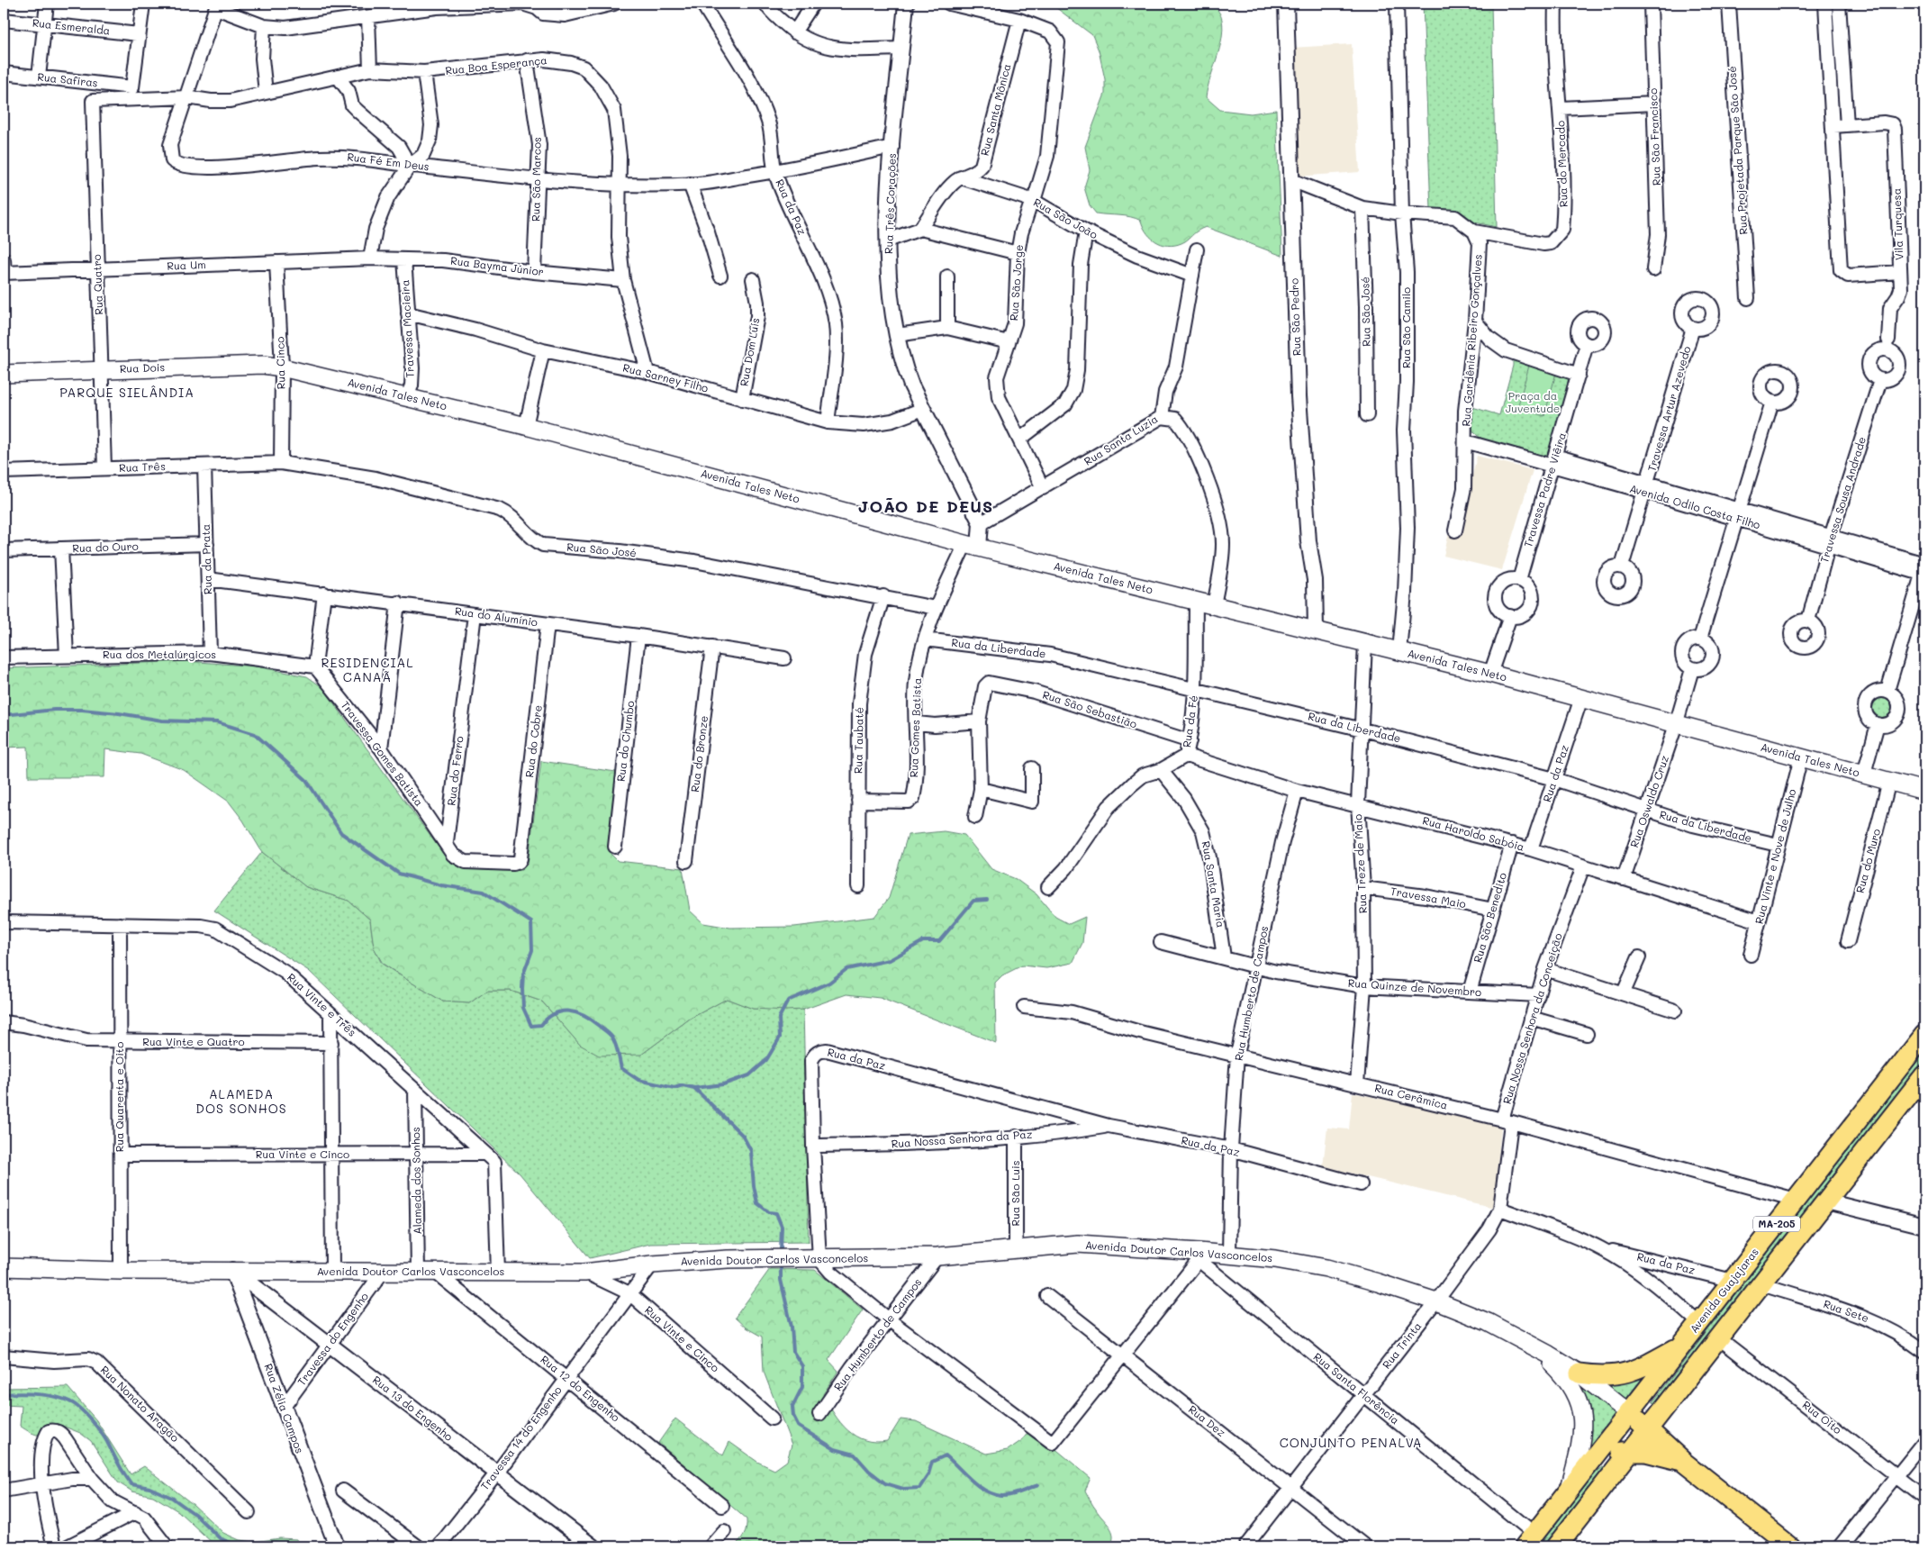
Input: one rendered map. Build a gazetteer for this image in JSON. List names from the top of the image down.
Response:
{
  "streets": {
    "main road": [
      "Rua Dois",
      "Avenida Tales Neto",
      "MA-205",
      "Avenida Doutor Carlos Vasconcelos",
      "Avenida Guajajaras"
    ],
    "street": [
      "Rua Esmeralda",
      "Rua Boa Esperança",
      "Rua Safiras",
      "Rua Santa Mônica",
      "Rua São Francisco",
      "Rua Projetada Parque São José",
      "Rua Fé Em Deus",
      "Rua do Mercado",
      "Rua São Marcos",
      "Rua Três Corações",
      "Rua da Paz",
      "Rua São João",
      "Vila Turquesa",
      "Rua Um",
      "Rua Bayma Júnior",
      "Rua São Jorge",
      "Rua Quatro",
      "Rua São José",
      "Rua São Pedro",
      "Rua São Camilo",
      "Travessa Macieira",
      "Rua Gardênia Ribeiro Gonçalves",
      "Rua Dom Luís",
      "Rua Cinco",
      "Rua Sarney Filho",
      "Travessa Artur Azevedo",
      "Rua Santa Luzia",
      "Rua Três",
      "Travessa Padre Viêira",
      "Travessa Sousa Andrade",
      "Avenida Odilo Costa Filho",
      "Rua do Ouro",
      "Rua da Prata",
      "Rua do Alumínio",
      "Rua da Liberdade",
      "Rua dos Metalúrgicos",
      "Rua São Sebastião",
      "Rua da Fé",
      "Rua Gomes Batista",
      "Rua Taubaté",
      "Rua do Cobre",
      "Rua do Chumbo",
      "Travessa Gomes Batista",
      "Rua do Bronze",
      "Rua do Ferro",
      "Rua Oswaldo Cruz",
      "Rua Haroldo Sabóia",
      "Rua Vinte e Nove de Julho",
      "Rua do Muro",
      "Rua Treze de Maio",
      "Rua Santa Maria",
      "Travessa Maio",
      "Rua São Benedito",
      "Rua Quinze de Novembro",
      "Rua Humberto de Campos",
      "Rua Vinte e Três",
      "Rua Nossa Senhora da Conceição",
      "Rua Vinte e Quatro",
      "Rua Quarenta e Oito",
      "Rua Cerâmica",
      "Rua Nossa Senhora da Paz",
      "Rua Vinte e Cinco",
      "Alameda dos Sonhos",
      "Rua São Luis",
      "Rua Sete",
      "Travessa do Engenho",
      "Rua Trinta",
      "Rua 12 do Engenho",
      "Rua Santa Florência",
      "Rua Nonato Aragão",
      "Rua Zélia Campos",
      "Rua 13 do Engenho",
      "Rua Oito",
      "Rua Dez",
      "Travessa 14 do Engenho"
    ]
  },
  "crossings": [
    ["Rua Esmeralda", "Rua Safiras"],
    ["Rua Boa Esperança", "Rua Fé Em Deus"],
    ["Rua Boa Esperança", "Rua São Marcos"],
    ["Rua Boa Esperança", "Rua Bayma Júnior"],
    ["Rua Boa Esperança", "Rua Quatro"],
    ["Rua Boa Esperança", "Rua Sarney Filho"],
    ["Rua Santa Mônica", "Rua São João"],
    ["Rua Santa Mônica", "Rua São Jorge"],
    ["Rua Fé Em Deus", "Rua São Marcos"],
    ["Rua Fé Em Deus", "Rua Três Corações"],
    ["Rua Fé Em Deus", "Rua da Paz"],
    ["Rua do Mercado", "Rua Gardênia Ribeiro Gonçalves"],
    ["Rua São Marcos", "Rua Bayma Júnior"],
    ["Rua Três Corações", "Rua Sarney Filho"],
    ["Rua Três Corações", "Rua Santa Luzia"],
    ["Rua da Paz", "Rua Sarney Filho"],
    ["Rua da Paz", "Avenida Tales Neto"],
    ["Rua da Paz", "Rua da Liberdade"],
    ["Rua da Paz", "Rua Haroldo Sabóia"],
    ["Rua da Paz", "Rua Humberto de Campos"],
    ["Rua da Paz", "Rua Nossa Senhora da Paz"],
    ["Rua da Paz", "Avenida Doutor Carlos Vasconcelos"],
    ["Rua da Paz", "Avenida Guajajaras"],
    ["Rua São João", "Rua São Jorge"],
    ["Rua São João", "Rua Santa Luzia"],
    ["Rua Um", "Rua Bayma Júnior"],
    ["Rua Um", "Rua Quatro"],
    ["Rua Um", "Rua Cinco"],
    ["Rua Bayma Júnior", "Travessa Macieira"],
    ["Rua São Jorge", "Rua Santa Luzia"],
    ["Rua Quatro", "Rua Dois"],
    ["Rua Quatro", "Rua Três"],
    ["Rua São José", "Rua Cinco"],
    ["Rua São José", "Rua Três"],
    ["Rua São José", "Rua Gomes Batista"],
    ["Rua São José", "Rua Taubaté"],
    ["Rua São Pedro", "Avenida Tales Neto"],
    ["Rua São Camilo", "Avenida Tales Neto"],
    ["Travessa Macieira", "Rua Sarney Filho"],
    ["Travessa Macieira", "Avenida Tales Neto"],
    ["Rua Gardênia Ribeiro Gonçalves", "Avenida Odilo Costa Filho"],
    ["Rua Dom Luís", "Rua Sarney Filho"],
    ["Rua Cinco", "Rua Dois"],
    ["Rua Cinco", "Avenida Tales Neto"],
    ["Rua Cinco", "Rua Três"],
    ["Rua Dois", "Avenida Tales Neto"],
    ["Avenida Tales Neto", "Rua da Fé"],
    ["Avenida Tales Neto", "Rua Gomes Batista"],
    ["Avenida Tales Neto", "Rua Oswaldo Cruz"],
    ["Avenida Tales Neto", "Rua Vinte e Nove de Julho"],
    ["Avenida Tales Neto", "Rua do Muro"],
    ["Avenida Tales Neto", "Rua Treze de Maio"],
    ["Travessa Artur Azevedo", "Avenida Odilo Costa Filho"],
    ["Rua Três", "Rua da Prata"],
    ["Travessa Padre Viêira", "Avenida Odilo Costa Filho"],
    ["Travessa Sousa Andrade", "Avenida Odilo Costa Filho"],
    ["Rua do Ouro", "Rua da Prata"],
    ["Rua da Prata", "Rua do Alumínio"],
    ["Rua da Prata", "Rua dos Metalúrgicos"],
    ["Rua do Alumínio", "Rua do Cobre"],
    ["Rua do Alumínio", "Rua do Chumbo"],
    ["Rua do Alumínio", "Rua do Bronze"],
    ["Rua do Alumínio", "Rua do Ferro"],
    ["Rua da Liberdade", "Rua da Fé"],
    ["Rua da Liberdade", "Rua Gomes Batista"],
    ["Rua da Liberdade", "Rua Oswaldo Cruz"],
    ["Rua da Liberdade", "Rua Vinte e Nove de Julho"],
    ["Rua da Liberdade", "Rua Treze de Maio"],
    ["Rua dos Metalúrgicos", "Travessa Gomes Batista"],
    ["Rua São Sebastião", "Rua da Fé"],
    ["Rua da Fé", "Rua Haroldo Sabóia"],
    ["Rua da Fé", "Rua Santa Maria"],
    ["Rua Gomes Batista", "Rua Taubaté"],
    ["Rua do Cobre", "Travessa Gomes Batista"],
    ["Rua do Cobre", "Rua do Ferro"],
    ["Travessa Gomes Batista", "Rua do Ferro"],
    ["Rua Oswaldo Cruz", "Rua Haroldo Sabóia"],
    ["Rua Haroldo Sabóia", "Rua Vinte e Nove de Julho"],
    ["Rua Haroldo Sabóia", "Rua Treze de Maio"],
    ["Rua Haroldo Sabóia", "Rua São Benedito"],
    ["Rua Haroldo Sabóia", "Rua Humberto de Campos"],
    ["Rua Haroldo Sabóia", "Rua Nossa Senhora da Conceição"],
    ["Rua Treze de Maio", "Travessa Maio"],
    ["Rua Treze de Maio", "Rua Quinze de Novembro"],
    ["Rua Treze de Maio", "Rua Cerâmica"],
    ["Rua Santa Maria", "Rua Quinze de Novembro"],
    ["Travessa Maio", "Rua São Benedito"],
    ["Rua São Benedito", "Rua Quinze de Novembro"],
    ["Rua Quinze de Novembro", "Rua Humberto de Campos"],
    ["Rua Quinze de Novembro", "Rua Nossa Senhora da Conceição"],
    ["Rua Humberto de Campos", "Rua Cerâmica"],
    ["Rua Humberto de Campos", "Avenida Doutor Carlos Vasconcelos"],
    ["Rua Vinte e Três", "Rua Quarenta e Oito"],
    ["Rua Vinte e Três", "Rua Vinte e Cinco"],
    ["Rua Vinte e Três", "Alameda dos Sonhos"],
    ["Rua Vinte e Três", "Avenida Doutor Carlos Vasconcelos"],
    ["Rua Nossa Senhora da Conceição", "Rua Cerâmica"],
    ["Rua Nossa Senhora da Conceição", "Rua Trinta"],
    ["Rua Vinte e Quatro", "Rua Quarenta e Oito"],
    ["Rua Quarenta e Oito", "Rua Vinte e Cinco"],
    ["Rua Quarenta e Oito", "Avenida Doutor Carlos Vasconcelos"],
    ["Rua Cerâmica", "Avenida Guajajaras"],
    ["Rua Cerâmica", "Rua Trinta"],
    ["Rua Nossa Senhora da Paz", "Rua São Luis"],
    ["Rua Vinte e Cinco", "Alameda dos Sonhos"],
    ["Rua Vinte e Cinco", "Avenida Doutor Carlos Vasconcelos"],
    ["Rua Vinte e Cinco", "Travessa 14 do Engenho"],
    ["Alameda dos Sonhos", "Avenida Doutor Carlos Vasconcelos"],
    ["Rua São Luis", "Avenida Doutor Carlos Vasconcelos"],
    ["MA-205", "Rua Sete"],
    ["MA-205", "Rua Oito"],
    ["Avenida Doutor Carlos Vasconcelos", "Avenida Guajajaras"],
    ["Avenida Doutor Carlos Vasconcelos", "Travessa do Engenho"],
    ["Avenida Doutor Carlos Vasconcelos", "Rua Trinta"],
    ["Avenida Doutor Carlos Vasconcelos", "Rua 12 do Engenho"],
    ["Avenida Doutor Carlos Vasconcelos", "Rua Santa Florência"],
    ["Avenida Doutor Carlos Vasconcelos", "Rua Zélia Campos"],
    ["Avenida Doutor Carlos Vasconcelos", "Rua 13 do Engenho"],
    ["Avenida Doutor Carlos Vasconcelos", "Travessa 14 do Engenho"],
    ["Avenida Guajajaras", "Rua Santa Florência"],
    ["Travessa do Engenho", "Rua Zélia Campos"],
    ["Travessa do Engenho", "Rua 13 do Engenho"],
    ["Rua Trinta", "Rua Santa Florência"],
    ["Rua Trinta", "Rua Dez"],
    ["Rua 12 do Engenho", "Travessa 14 do Engenho"],
    ["Rua Zélia Campos", "Rua 13 do Engenho"],
    ["Rua 13 do Engenho", "Travessa 14 do Engenho"]
  ],
  "districts": [
    "PARQUE SIELÂNDIA",
    "JOÃO DE DEUS",
    "RESIDENCIAL CANAÃ",
    "ALAMEDA DOS SONHOS",
    "CONJUNTO PENALVA"
  ],
  "parks": ["Praça da Juventude"]
}
